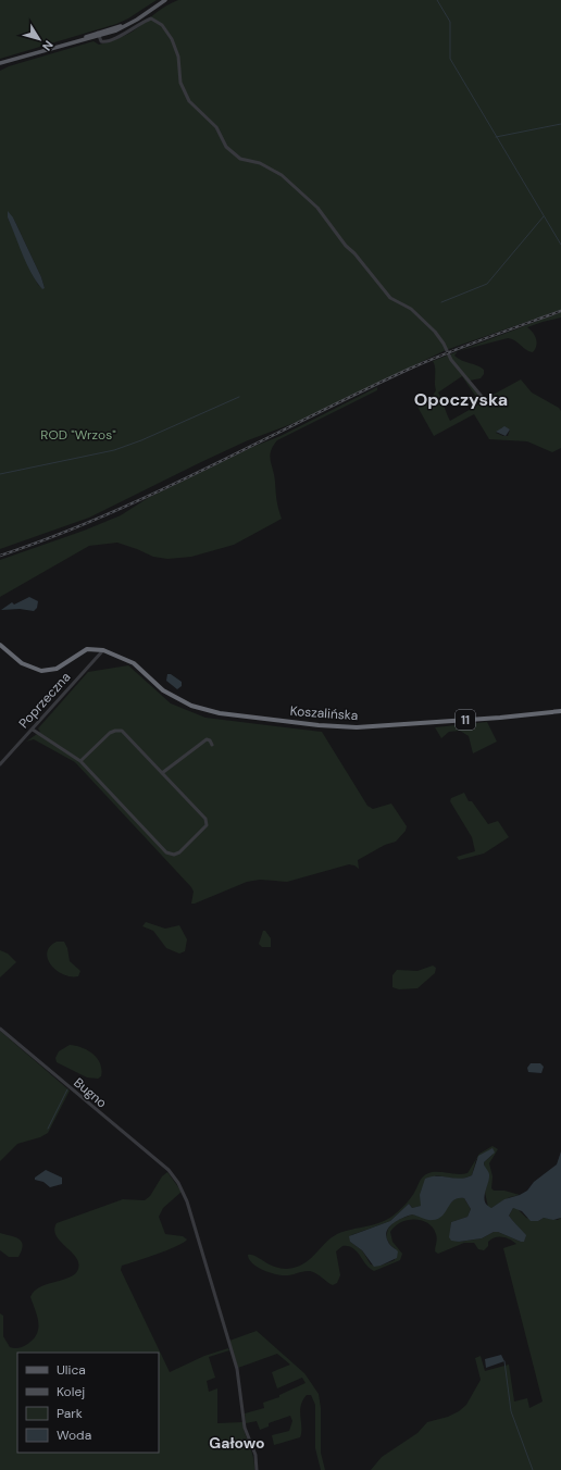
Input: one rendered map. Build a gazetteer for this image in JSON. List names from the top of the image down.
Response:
{
  "streets": {
    "highway": ["Koszalińska", "11"],
    "street": ["Poprzeczna", "Bugno"]
  },
  "crossings": [
    ["Poprzeczna", "Koszalińska"],
    ["Poprzeczna", "11"],
    ["Koszalińska", "11"]
  ],
  "districts": ["Opoczyska", "Gałowo"],
  "parks": ["ROD \"Wrzos\""],
  "legend": [
    "Ulica",
    "Kolej",
    "Park",
    "Woda"
  ],
  "north": "bottom right"
}
